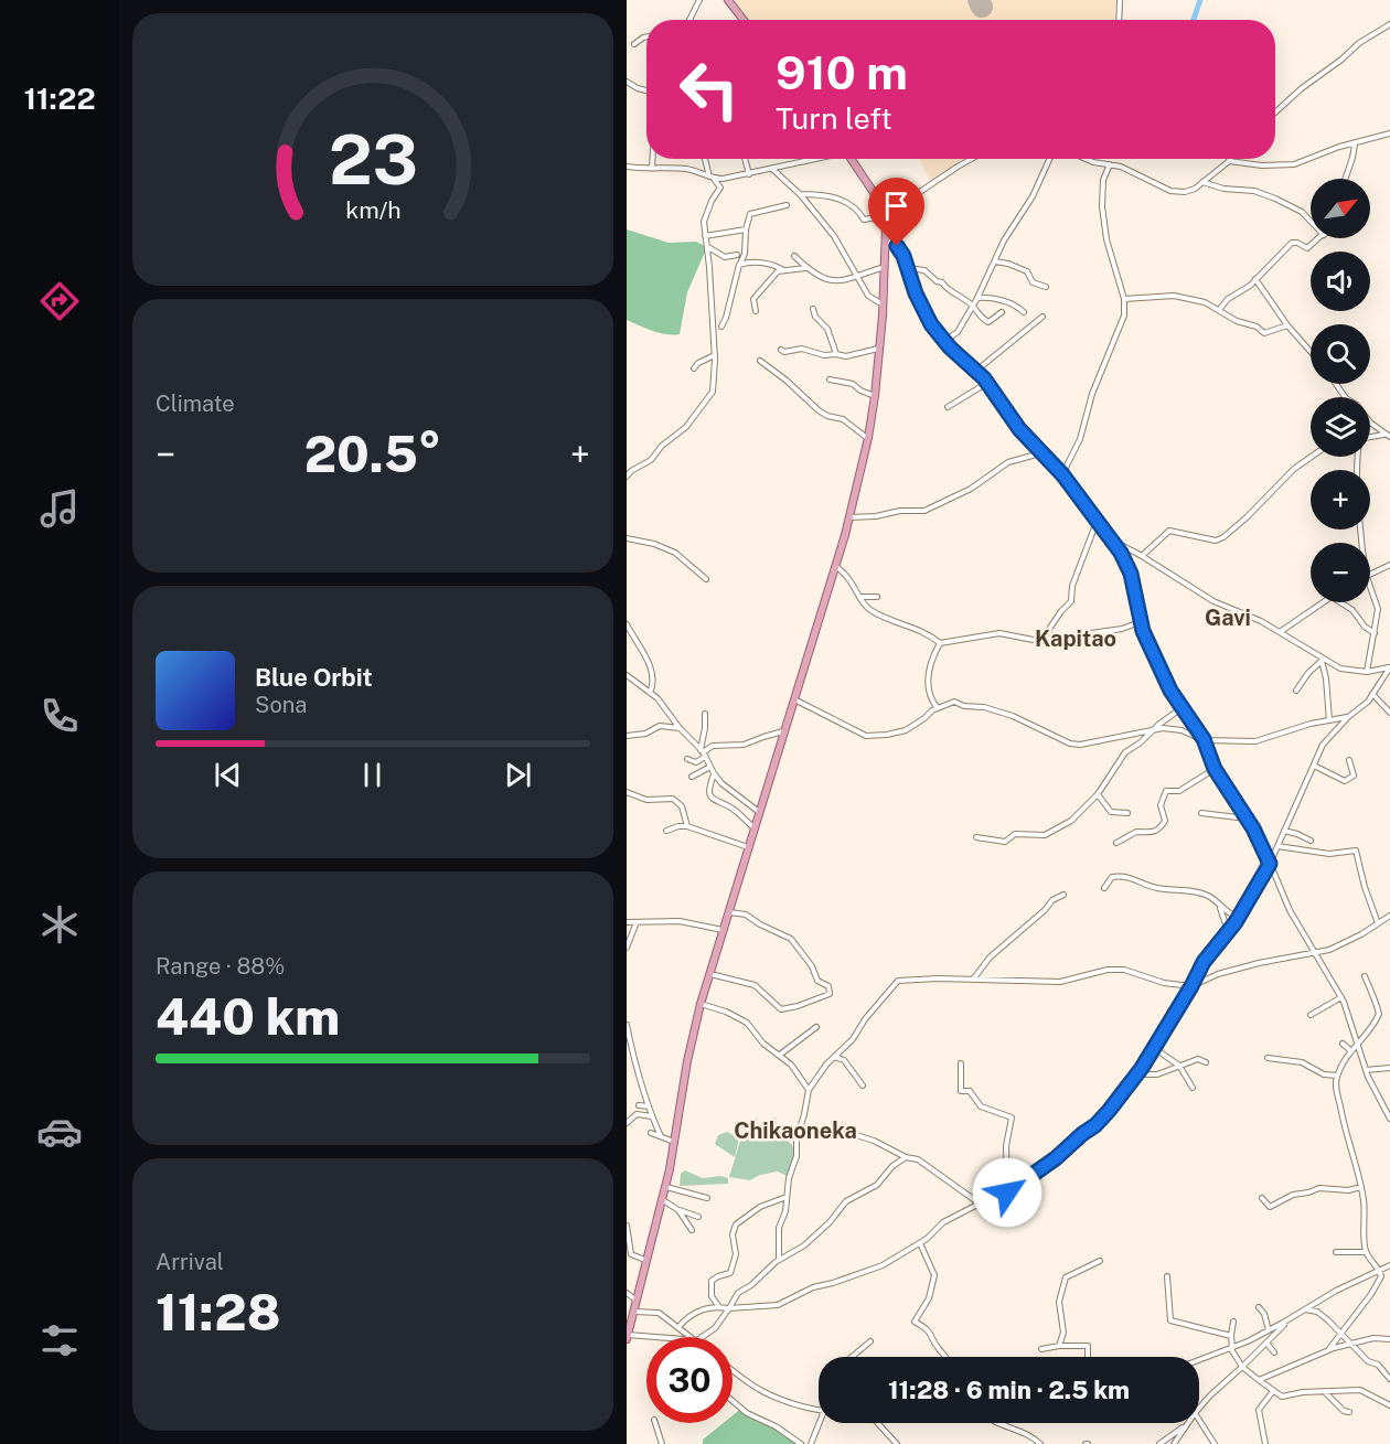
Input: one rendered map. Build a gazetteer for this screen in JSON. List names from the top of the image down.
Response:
{
  "districts": ["Gavi", "Kapitao", "Chikaoneka"],
  "north": "top right",
  "page": {
    "tabs": "11:22",
    "turn": ["910 m", "Turn left"],
    "map_buttons": ["+", "−"],
    "tile": [
      "Climate",
      ["Range · 88%", "440 km"],
      ["Arrival", "11:28"]
    ],
    "heat": ["−", "20.5°", "+"],
    "song": ["Blue Orbit", "Sona"],
    "limit": "30",
    "trip": "11:28 · 6 min · 2.5 km",
    "gauge": ["23", "km/h"]
  }
}
